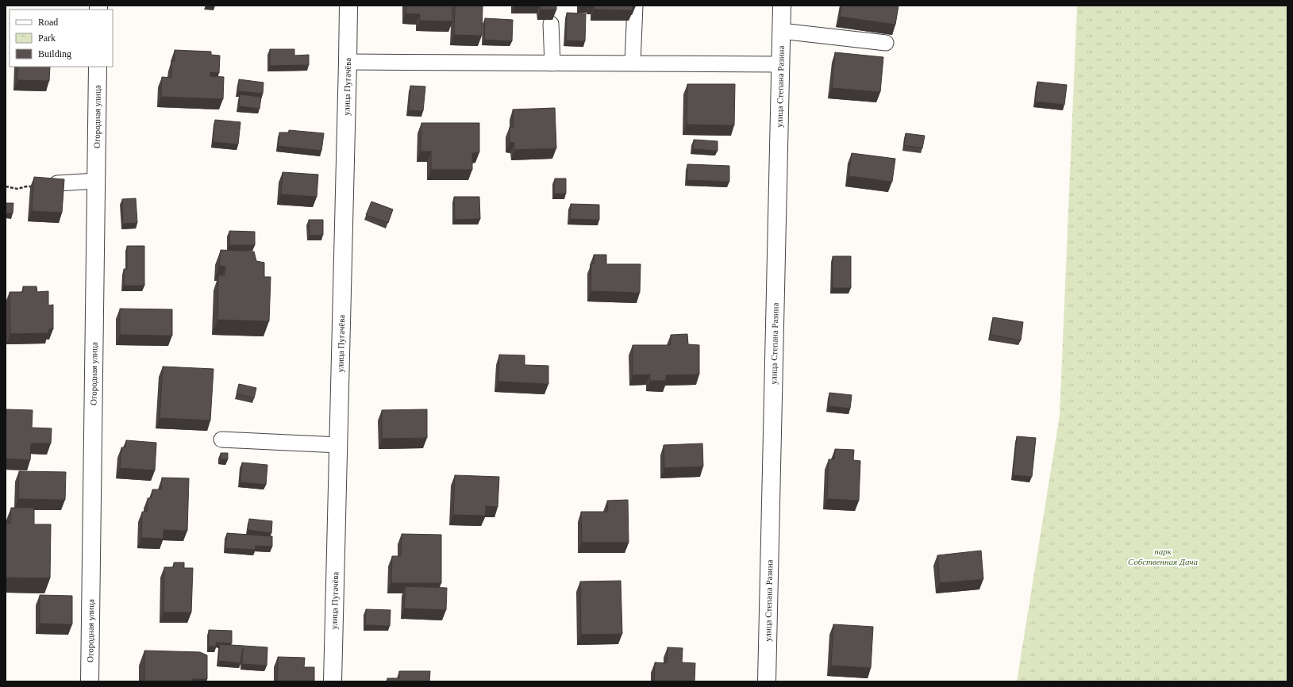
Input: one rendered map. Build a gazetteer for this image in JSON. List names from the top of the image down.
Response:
{
  "streets": {
    "street": ["улица Пугачёва", "улица Степана Разина", "Огородная улица"]
  },
  "parks": ["парк Собственная Дача"],
  "legend": ["Road", "Park", "Building"]
}
